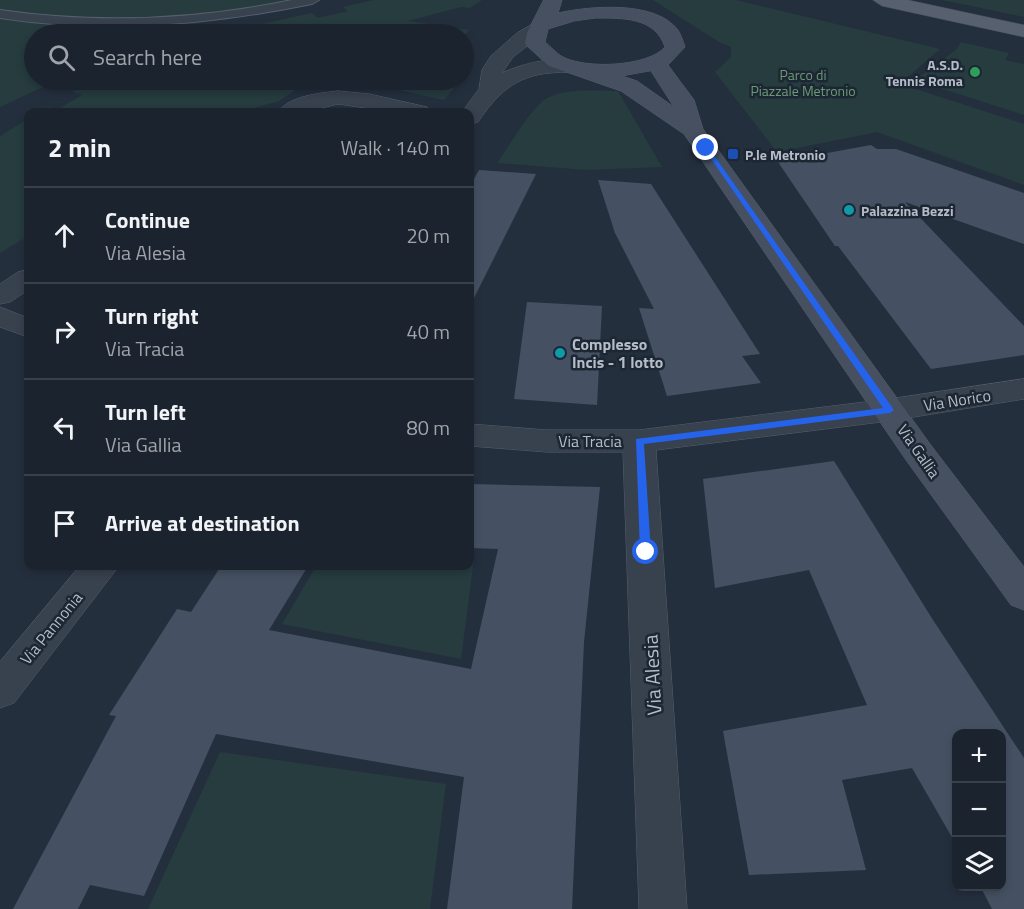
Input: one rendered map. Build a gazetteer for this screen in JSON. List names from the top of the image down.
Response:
{
  "streets": {
    "main road": ["Via Gallia"],
    "street": [
      "Via Norico",
      "Via Tracia",
      "Via Pannonia",
      "Via Alesia"
    ]
  },
  "crossings": [
    ["Via Norico", "Via Tracia"],
    ["Via Norico", "Via Gallia"],
    ["Via Tracia", "Via Gallia"],
    ["Via Tracia", "Via Alesia"]
  ],
  "parks": ["Parco di Piazzale Metronio"],
  "places": {
    "other": ["A.S.D. Tennis Roma", "Palazzina Bezzi", "Complesso Incis - 1 lotto"],
    "transit": ["P.le Metronio"]
  },
  "page": {
    "search": "Search here",
    "heading": ["2 min", "Walk · 140 m"],
    "list": [
      ["Continue", "Via Alesia", "20 m"],
      ["Turn right", "Via Tracia", "40 m"],
      ["Turn left", "Via Gallia", "80 m"],
      "Arrive at destination"
    ],
    "map_buttons": ["+", "−"]
  }
}
